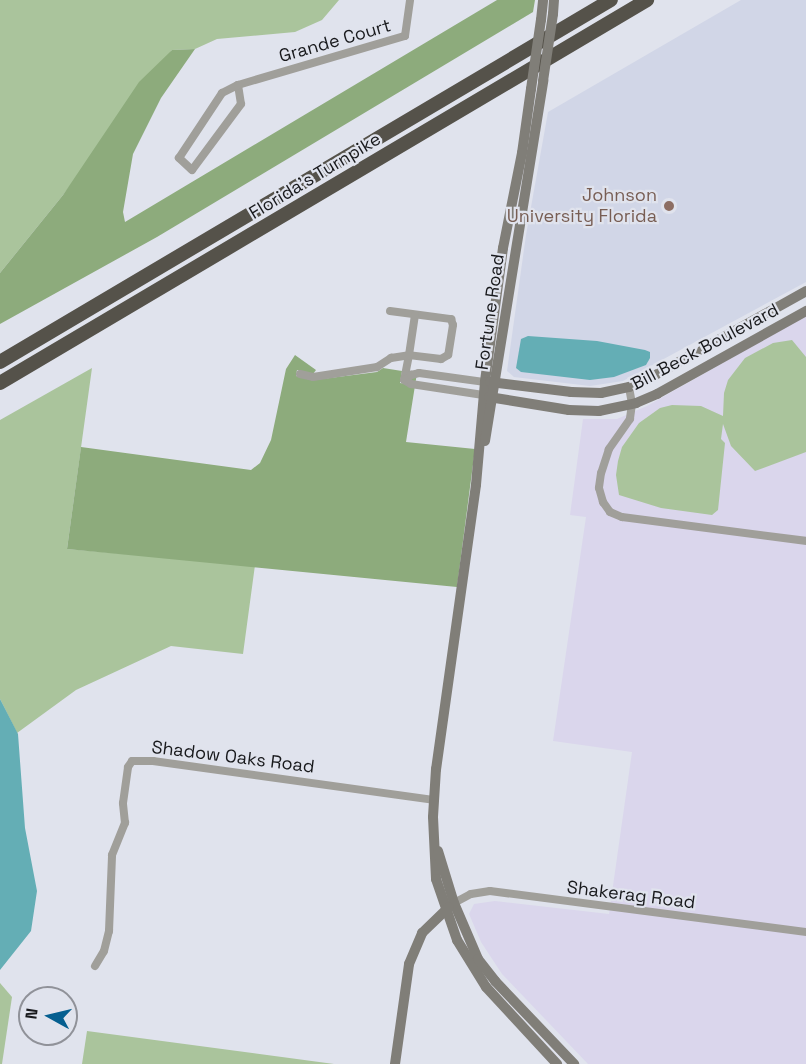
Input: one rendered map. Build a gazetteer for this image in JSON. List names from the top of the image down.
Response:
{
  "streets": {
    "highway": ["Florida's Turnpike"],
    "main road": ["Fortune Road", "Bill Beck Boulevard"],
    "street": ["Grande Court", "Shadow Oaks Road", "Shakerag Road"]
  },
  "crossings": [
    ["Fortune Road", "Bill Beck Boulevard"],
    ["Fortune Road", "Shadow Oaks Road"],
    ["Fortune Road", "Shakerag Road"]
  ],
  "places": ["Johnson University Florida"],
  "north": "left"
}
